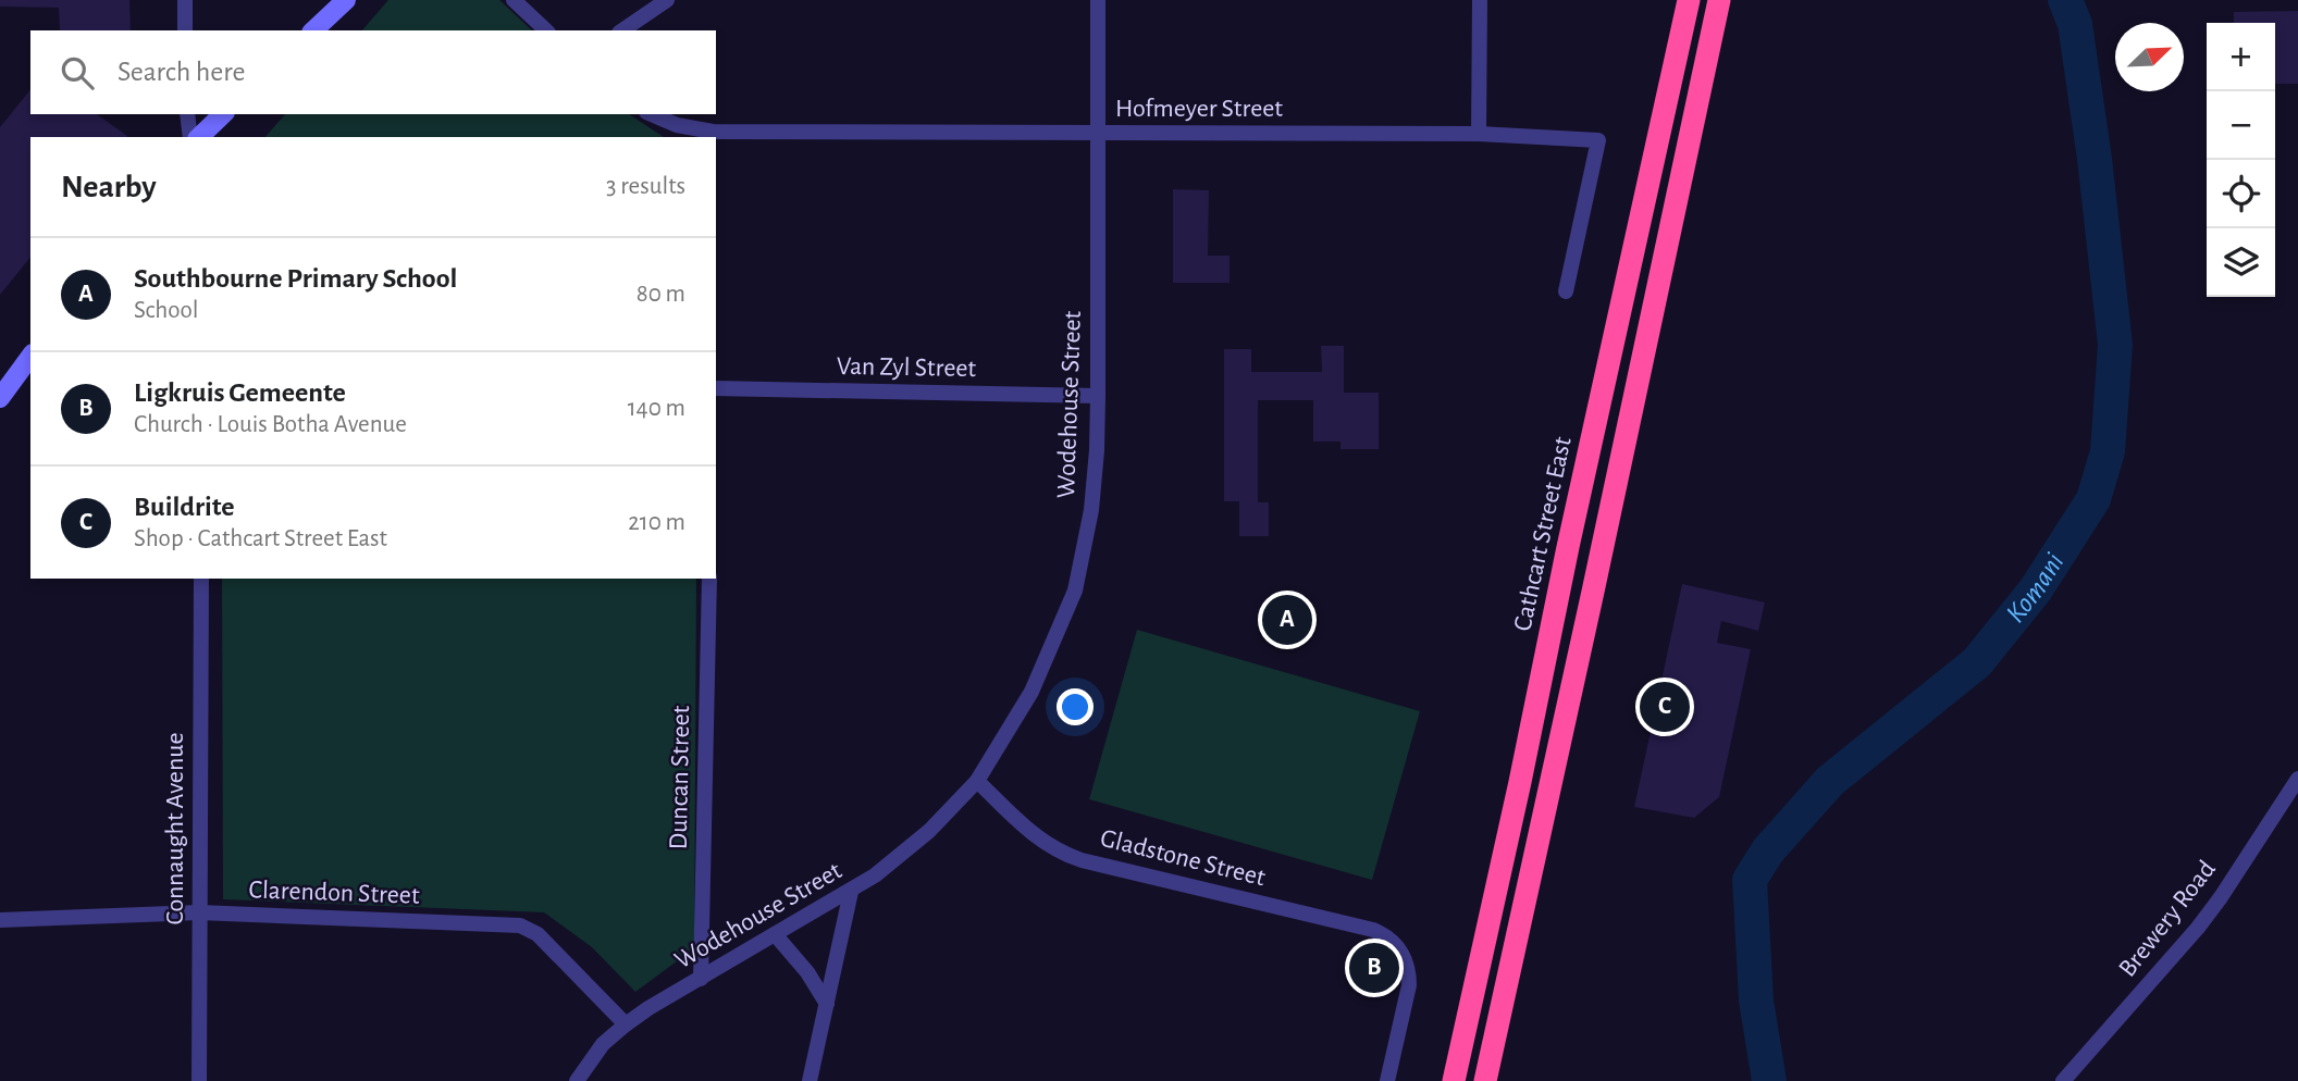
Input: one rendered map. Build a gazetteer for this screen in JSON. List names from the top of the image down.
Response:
{
  "streets": {
    "highway": ["Cathcart Street East"],
    "street": [
      "Hofmeyer Street",
      "Van Zyl Street",
      "Wodehouse Street",
      "Duncan Street",
      "Connaught Avenue",
      "Gladstone Street",
      "Clarendon Street",
      "Brewery Road"
    ]
  },
  "crossings": [
    ["Hofmeyer Street", "Wodehouse Street"],
    ["Van Zyl Street", "Wodehouse Street"],
    ["Wodehouse Street", "Duncan Street"],
    ["Wodehouse Street", "Gladstone Street"],
    ["Wodehouse Street", "Clarendon Street"],
    ["Connaught Avenue", "Clarendon Street"]
  ],
  "water": ["Komani"],
  "north": "top right",
  "page": {
    "map_buttons": ["+", "−"],
    "search": "Search here",
    "heading": ["Nearby", "3 results"],
    "list": [
      {
        "mark": "A",
        "name": "Southbourne Primary School",
        "note": "School",
        "value": "80 m"
      },
      {
        "mark": "B",
        "name": "Ligkruis Gemeente",
        "note": "Church · Louis Botha Avenue",
        "value": "140 m"
      },
      {
        "mark": "C",
        "name": "Buildrite",
        "note": "Shop · Cathcart Street East",
        "value": "210 m"
      }
    ],
    "pins": ["A", "C", "B"]
  }
}
